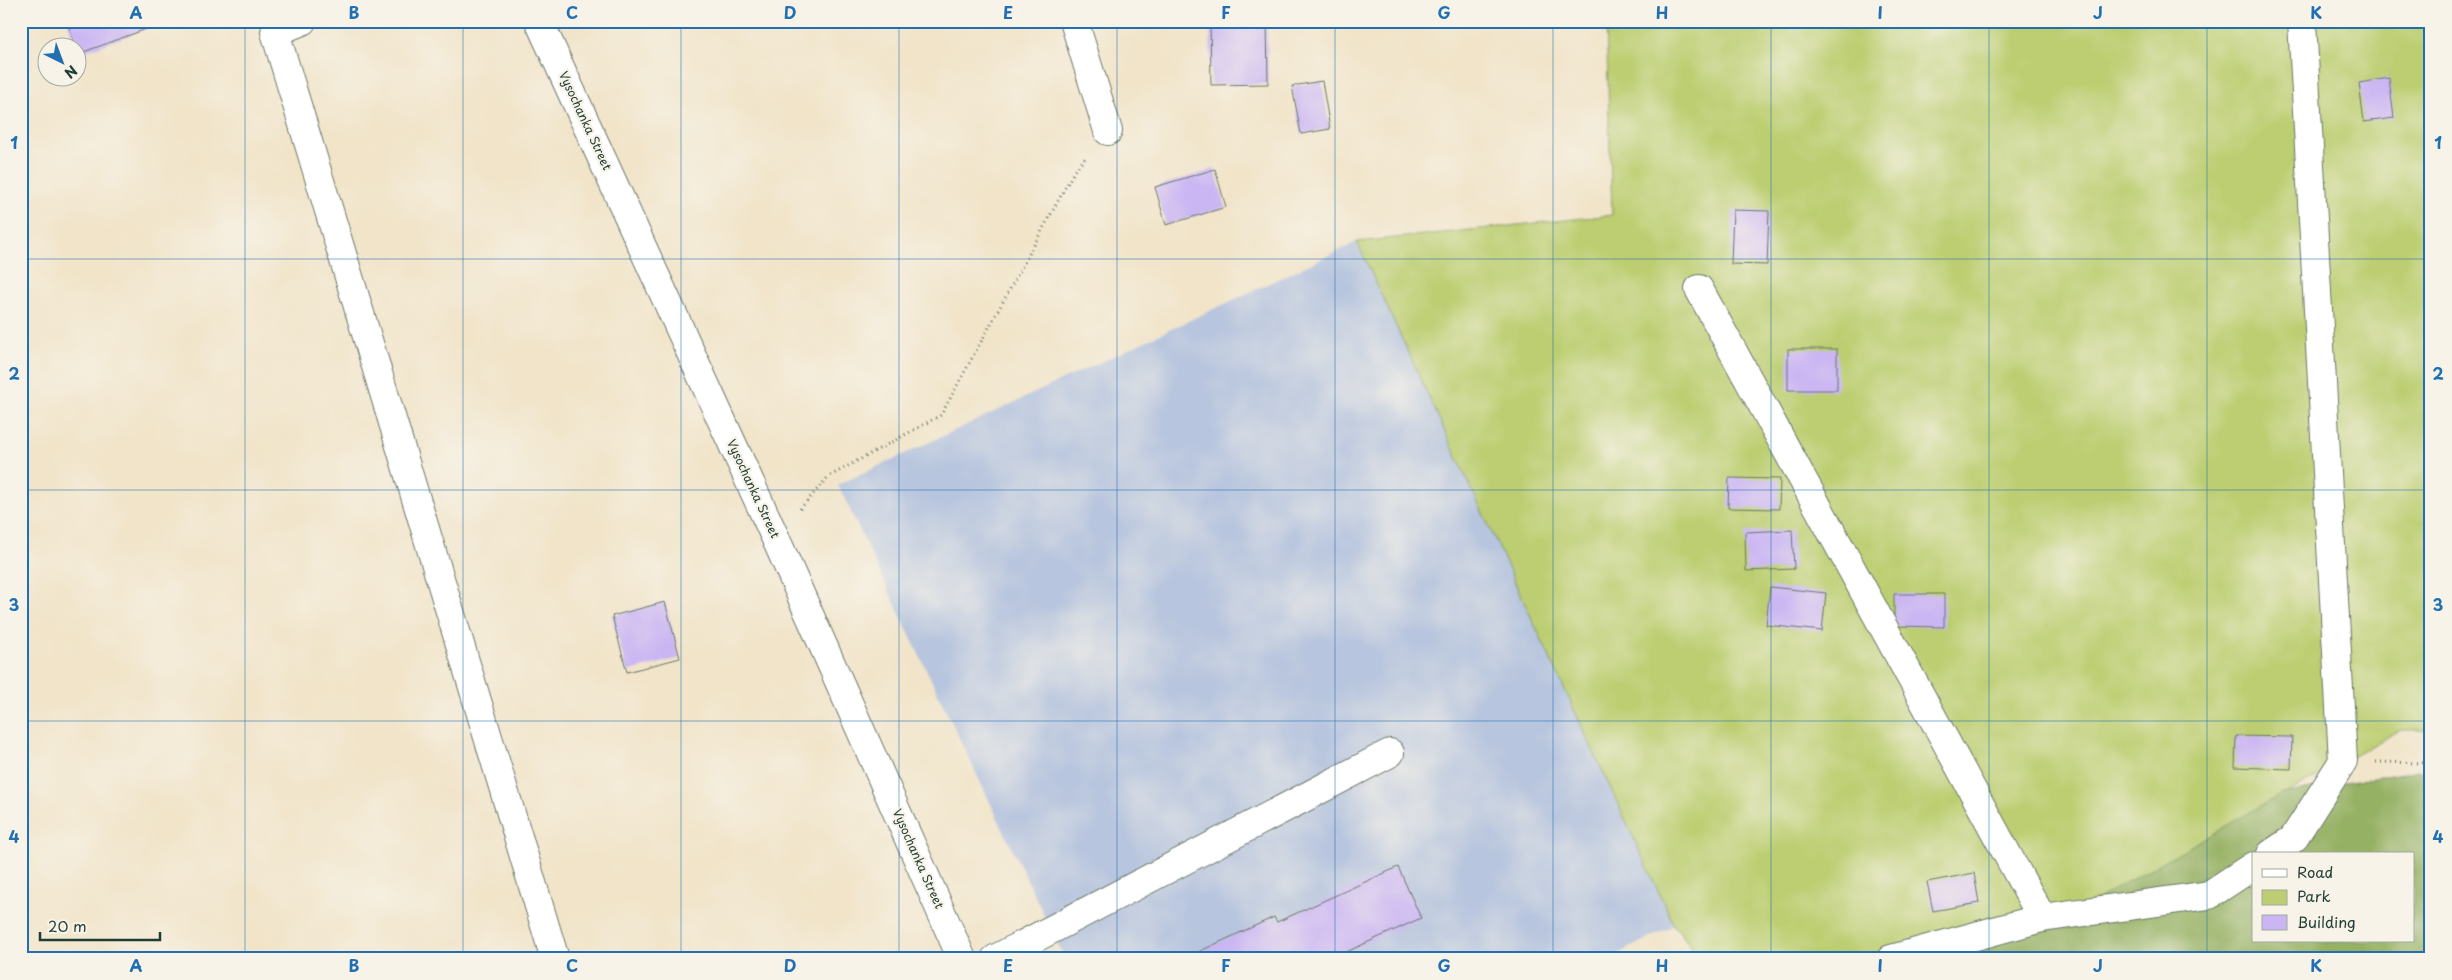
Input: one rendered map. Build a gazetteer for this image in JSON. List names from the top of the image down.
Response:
{
  "streets": {
    "street": ["Vysochanka Street"]
  },
  "legend": ["Road", "Park", "Building"],
  "scale_bar": "20 m",
  "north": "bottom right",
  "grid": {
    "columns": [
      "A",
      "B",
      "C",
      "D",
      "E",
      "F",
      "G",
      "H",
      "I",
      "J",
      "K"
    ],
    "rows": [
      "1",
      "2",
      "3",
      "4"
    ]
  }
}
